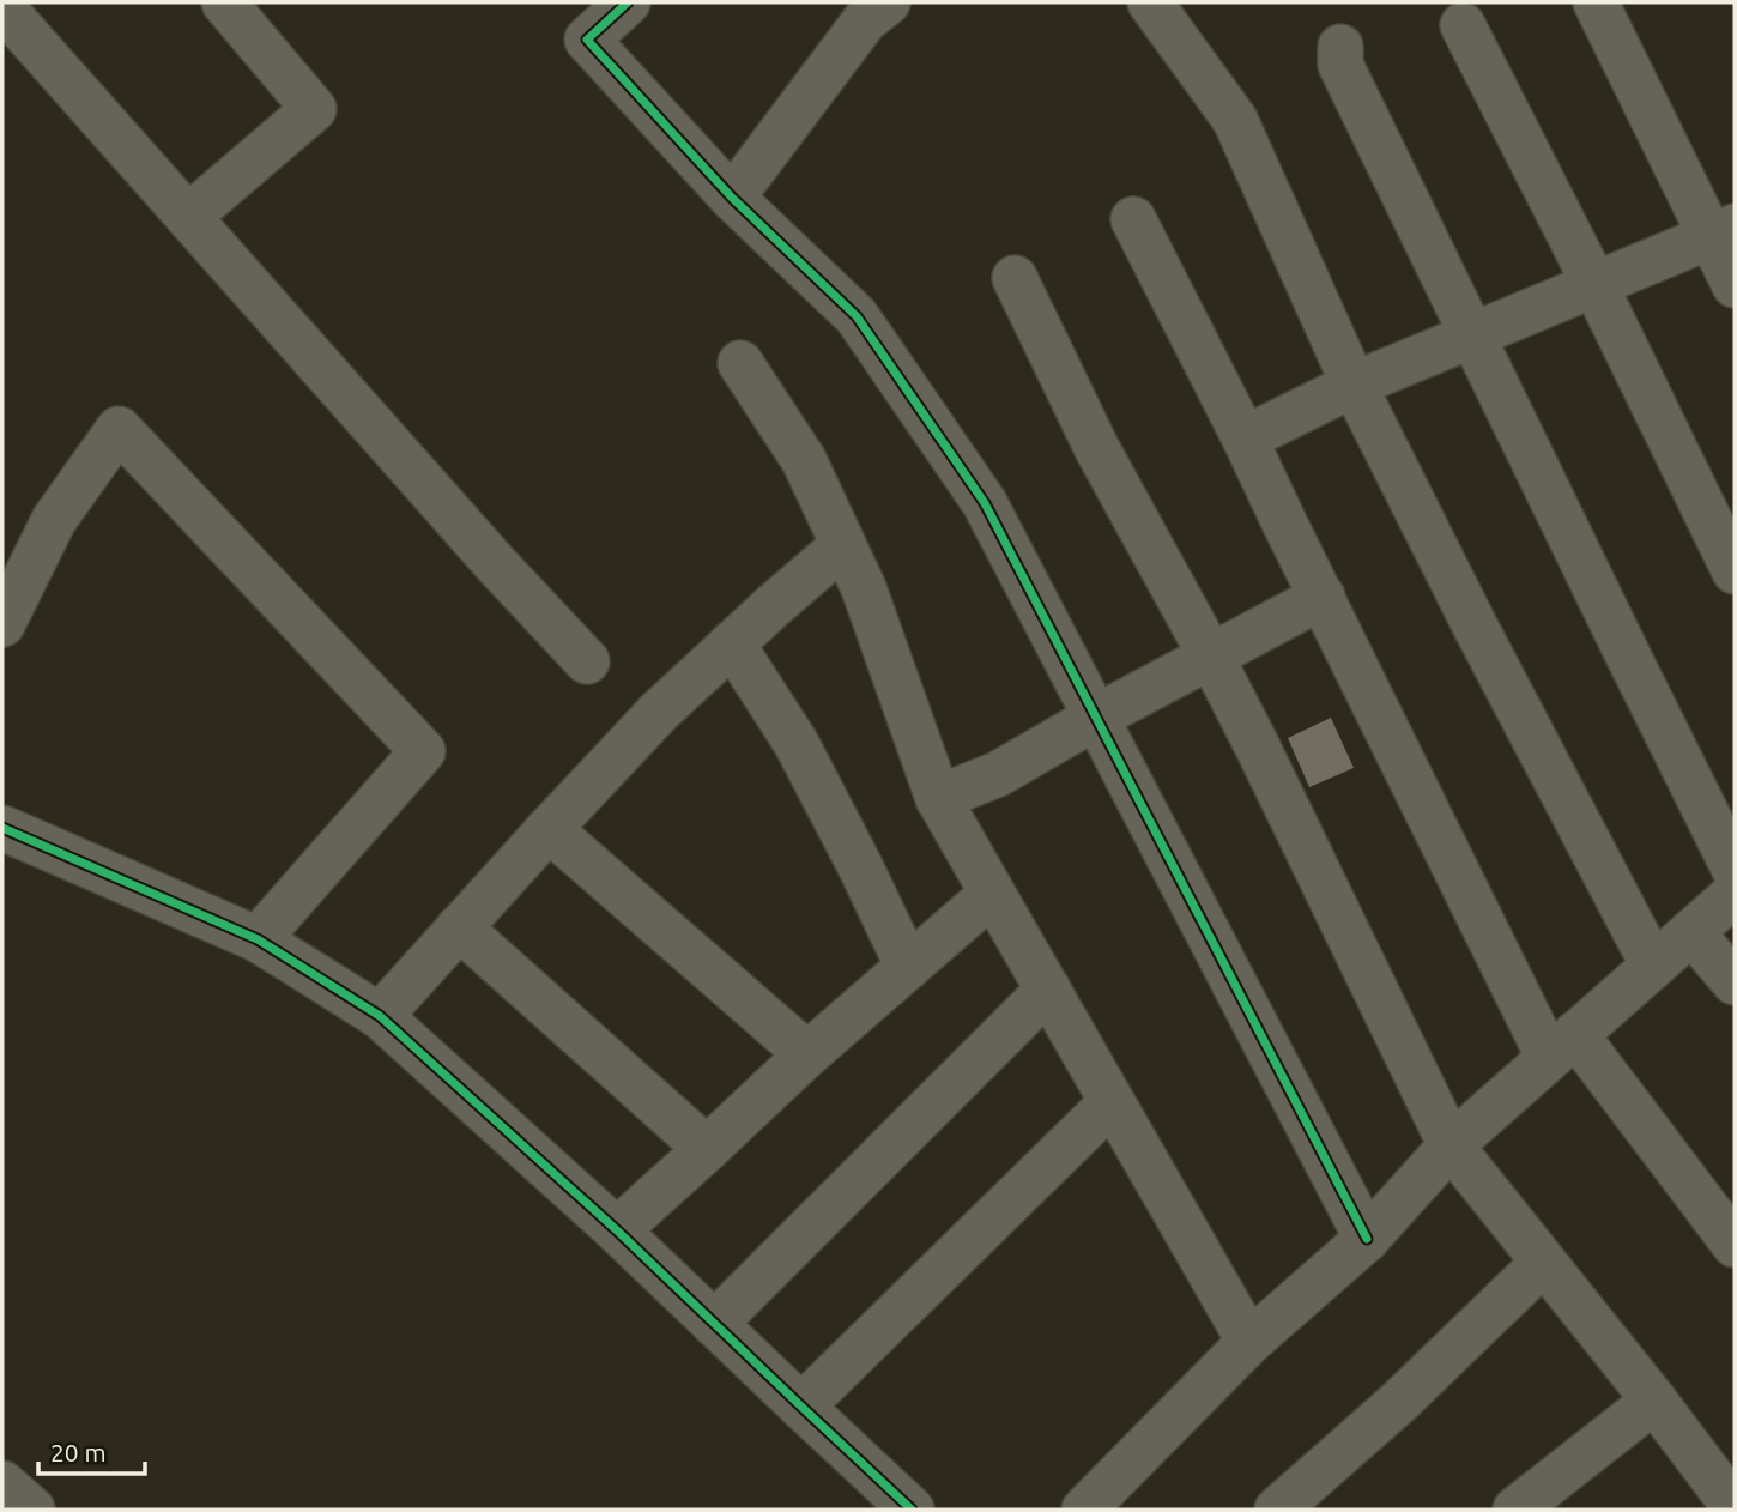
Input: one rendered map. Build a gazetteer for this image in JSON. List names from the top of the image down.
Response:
{
  "scale_bar": "20 m"
}
